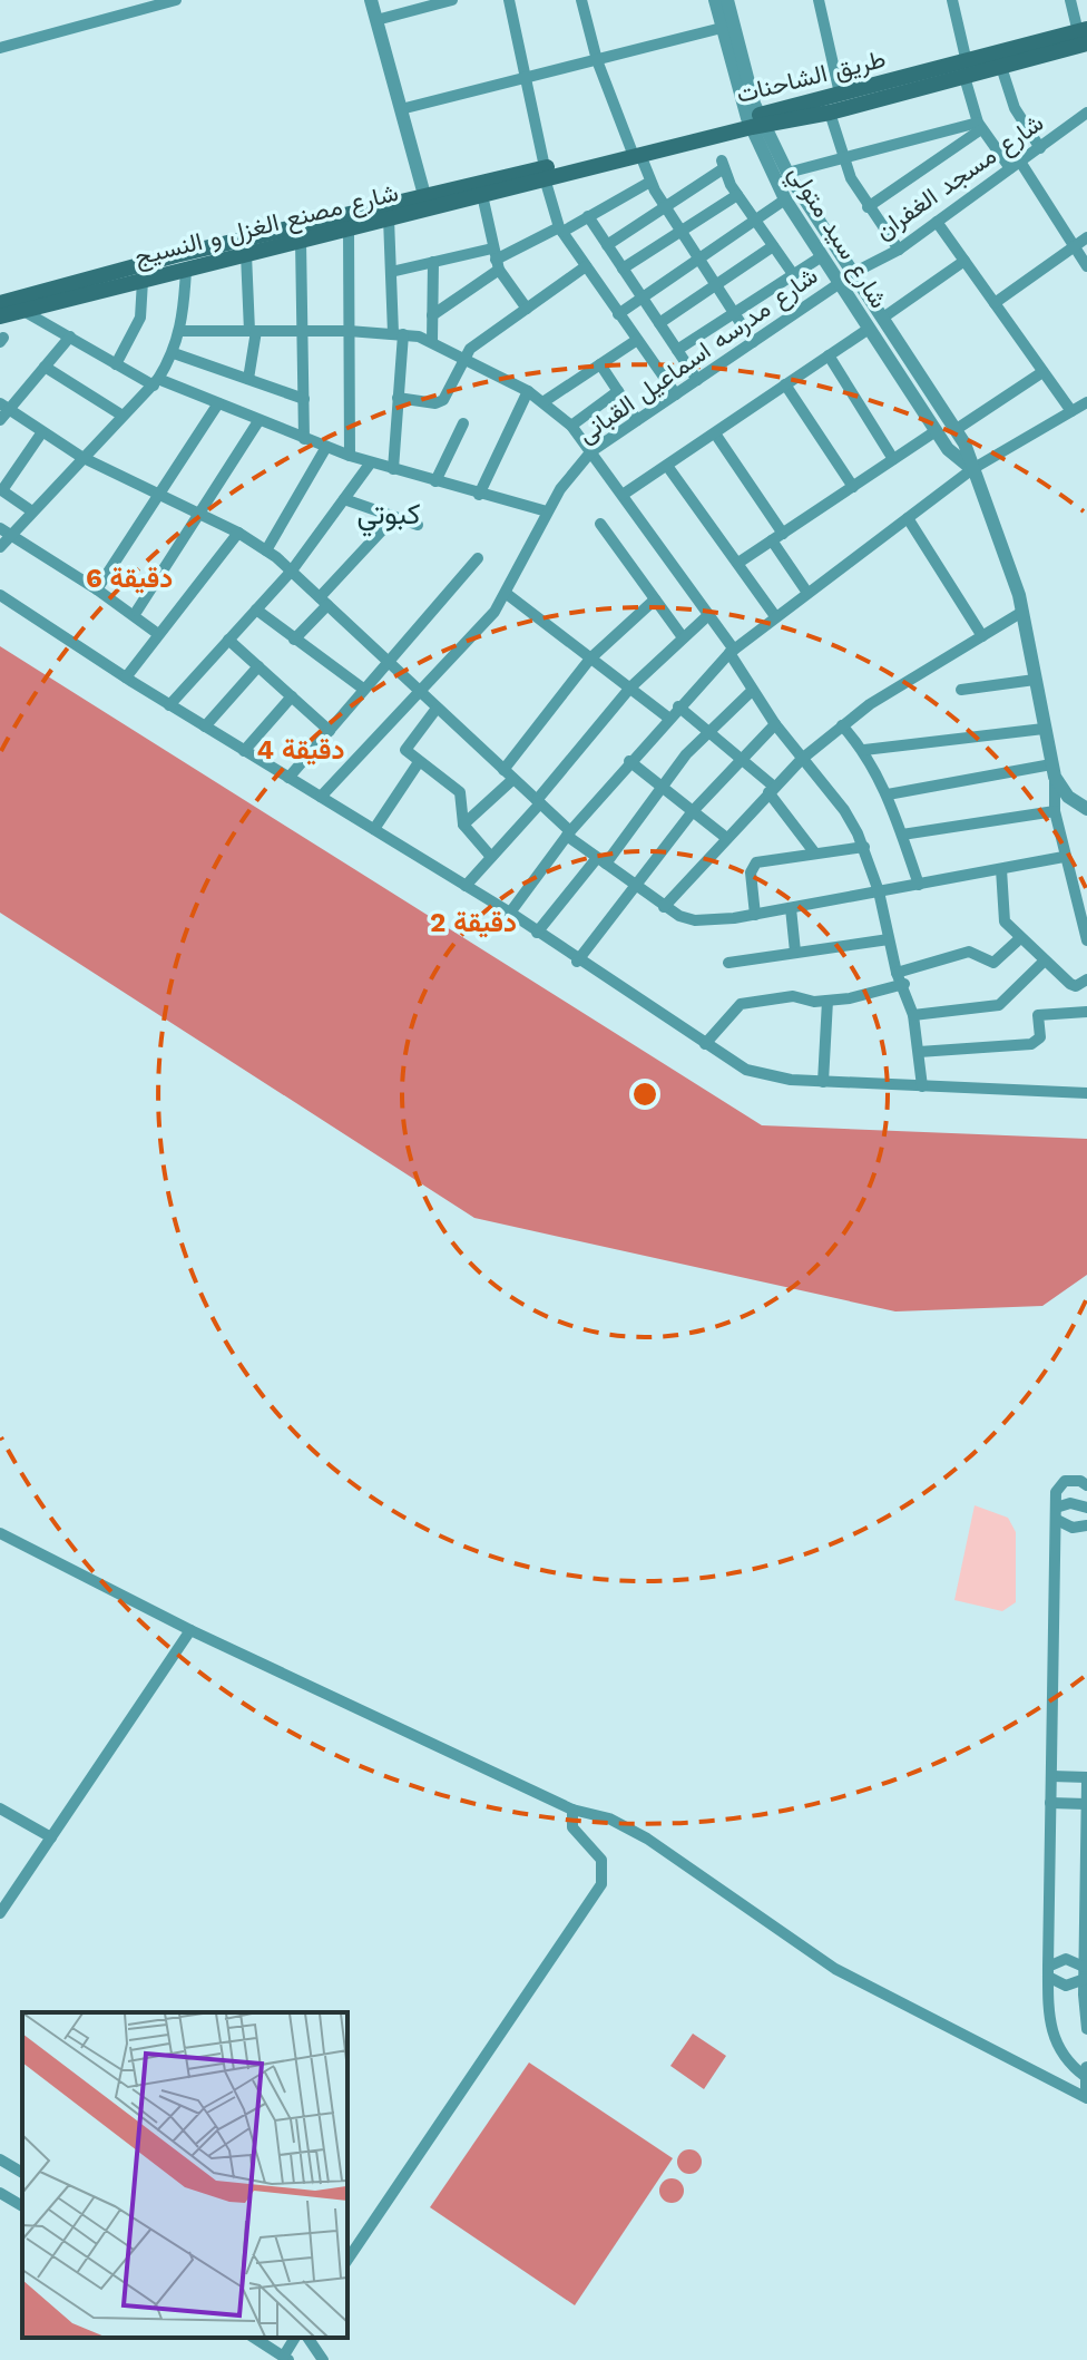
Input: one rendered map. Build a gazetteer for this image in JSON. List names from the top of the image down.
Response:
{
  "streets": {
    "main road": ["طريق الشاحنات", "شارع مصنع الغزل و النسيج"],
    "street": ["شارع مسجد الغفران", "شارع سيد متولي", "شارع مدرسه اسماعيل القبانى"]
  },
  "crossings": [
    ["طريق الشاحنات", "شارع مصنع الغزل و النسيج"],
    ["طريق الشاحنات", "شارع سيد متولي"],
    ["شارع مسجد الغفران", "شارع سيد متولي"],
    ["شارع سيد متولي", "شارع مدرسه اسماعيل القبانى"]
  ],
  "districts": ["كبوتي"],
  "rings": ["6 دقيقة", "4 دقيقة", "2 دقيقة"]
}
